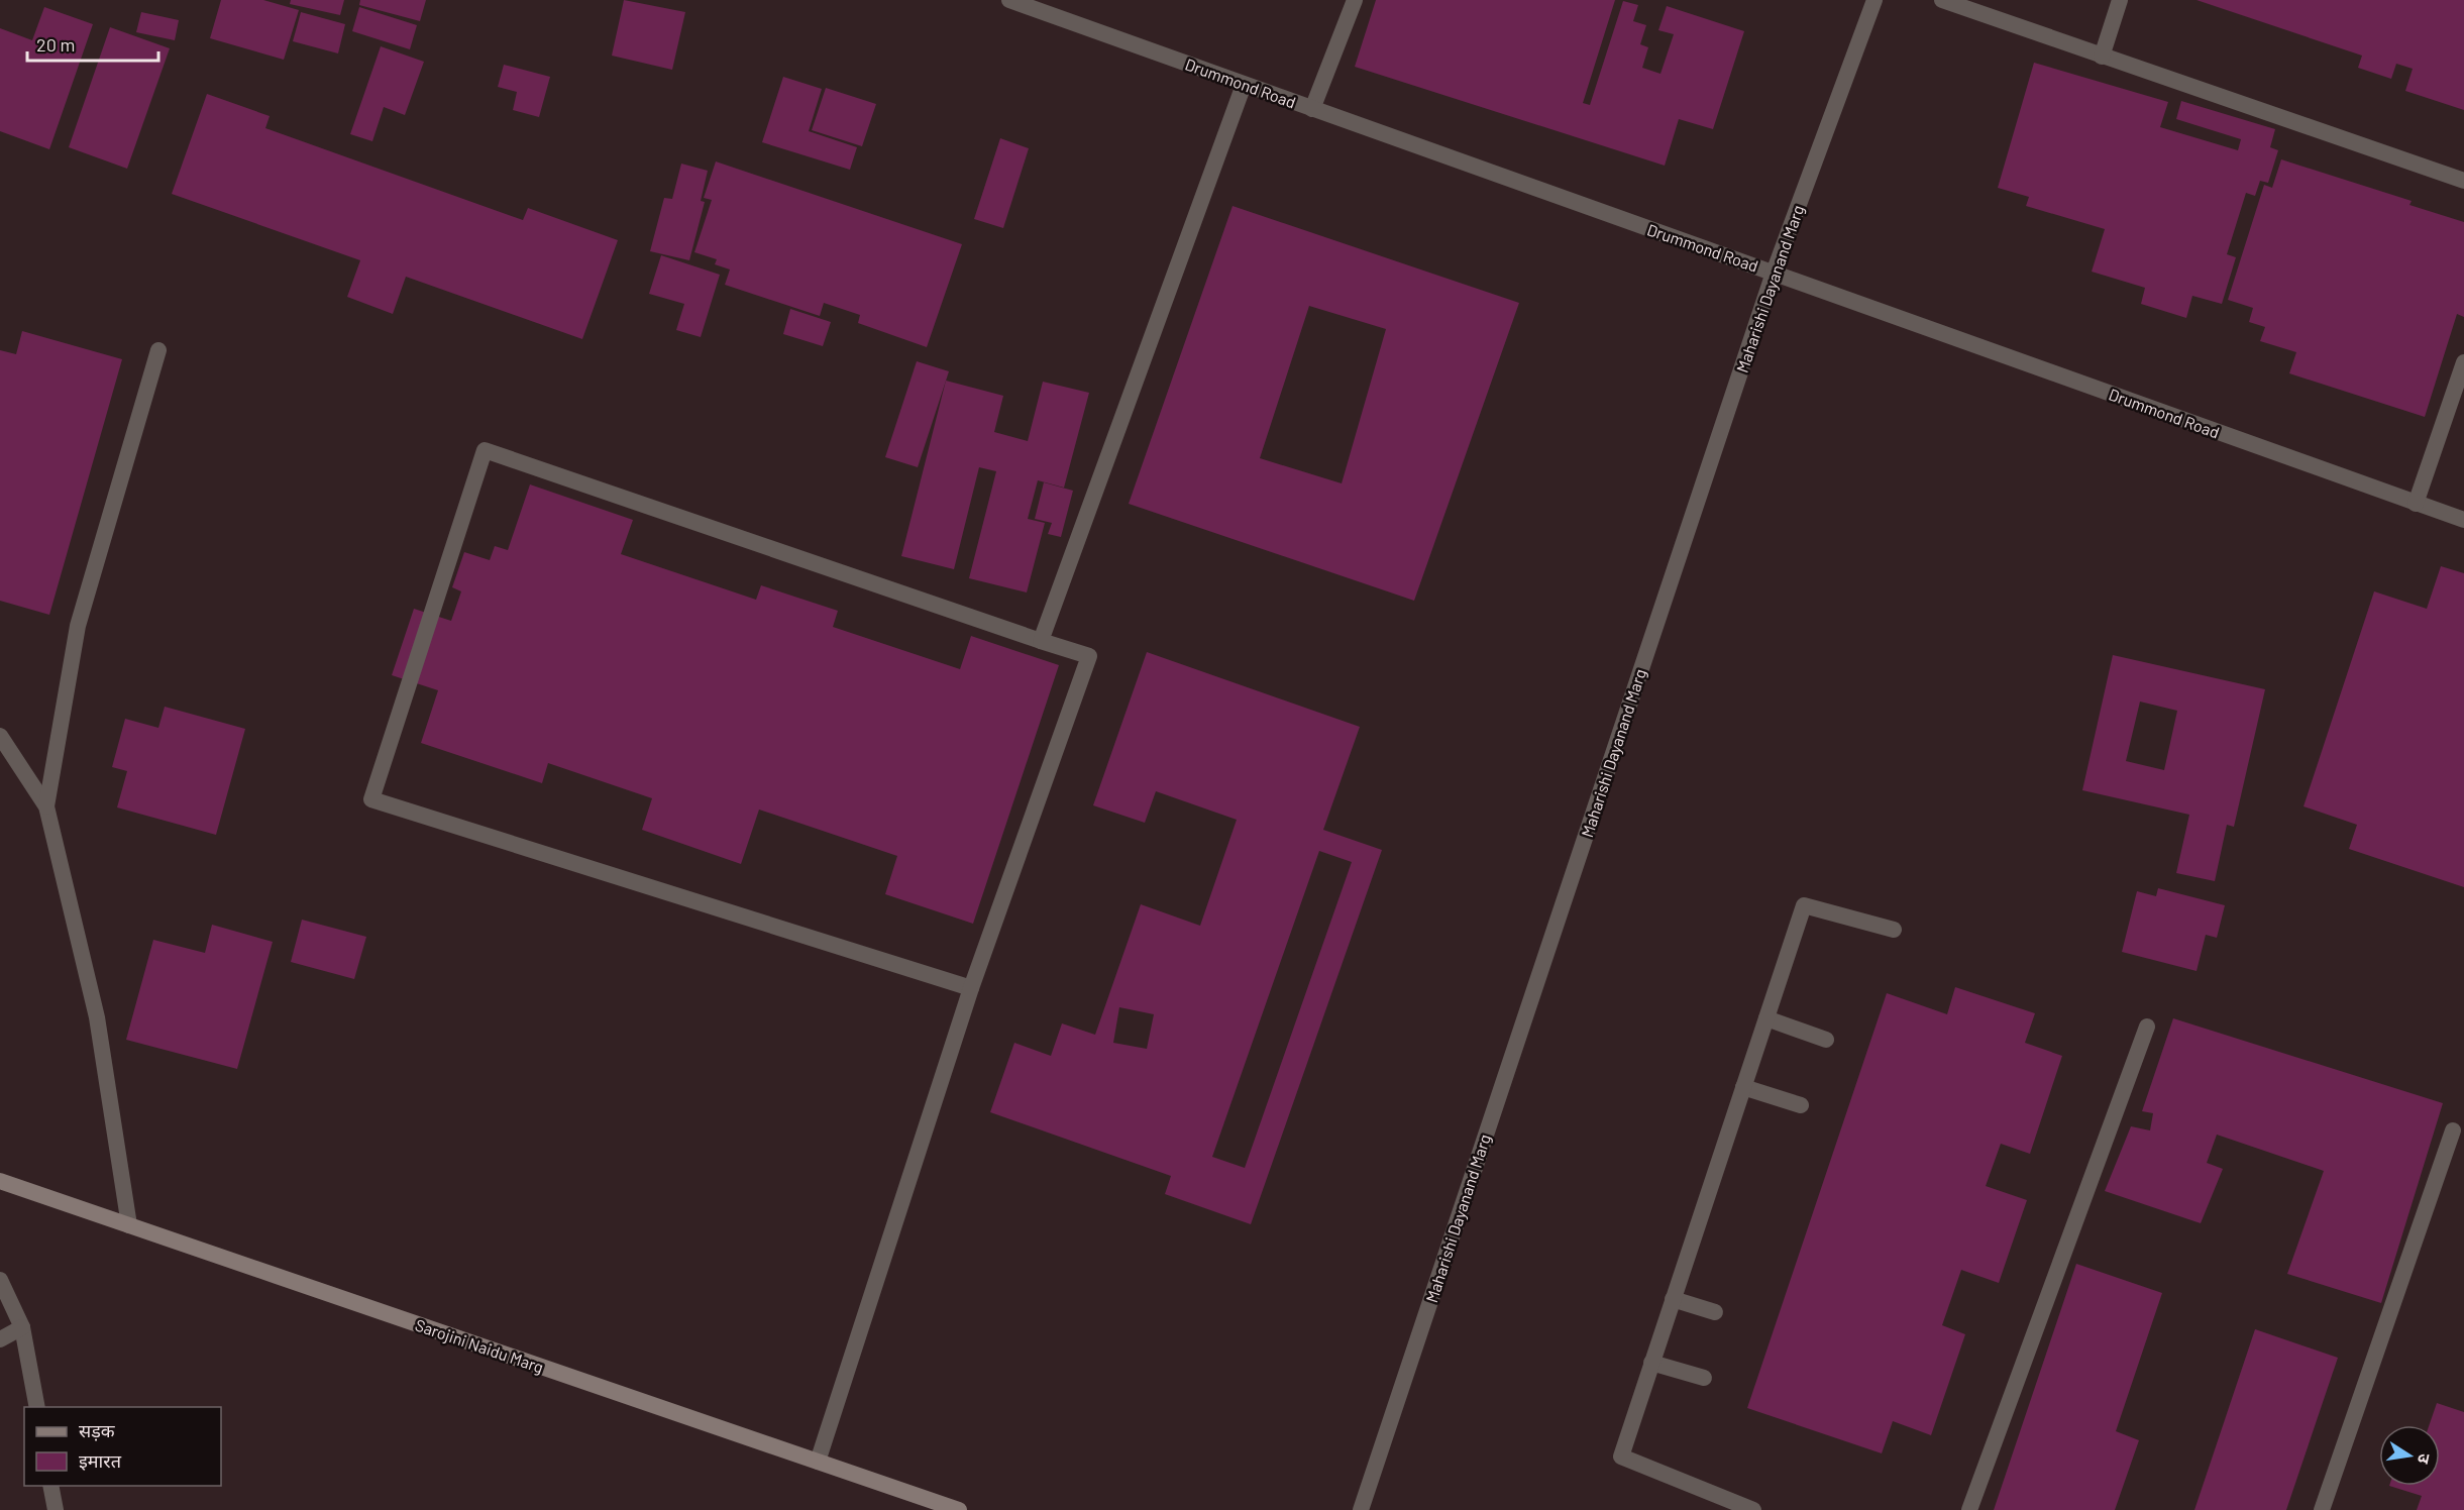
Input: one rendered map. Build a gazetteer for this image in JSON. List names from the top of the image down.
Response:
{
  "streets": {
    "main road": ["Sarojini Naidu Marg"],
    "street": ["Drummond Road", "Maharishi Dayanand Marg"]
  },
  "crossings": [
    ["Drummond Road", "Maharishi Dayanand Marg"]
  ],
  "legend": ["सड़क", "इमारत"],
  "scale_bar": "20 m",
  "north": "right"
}
